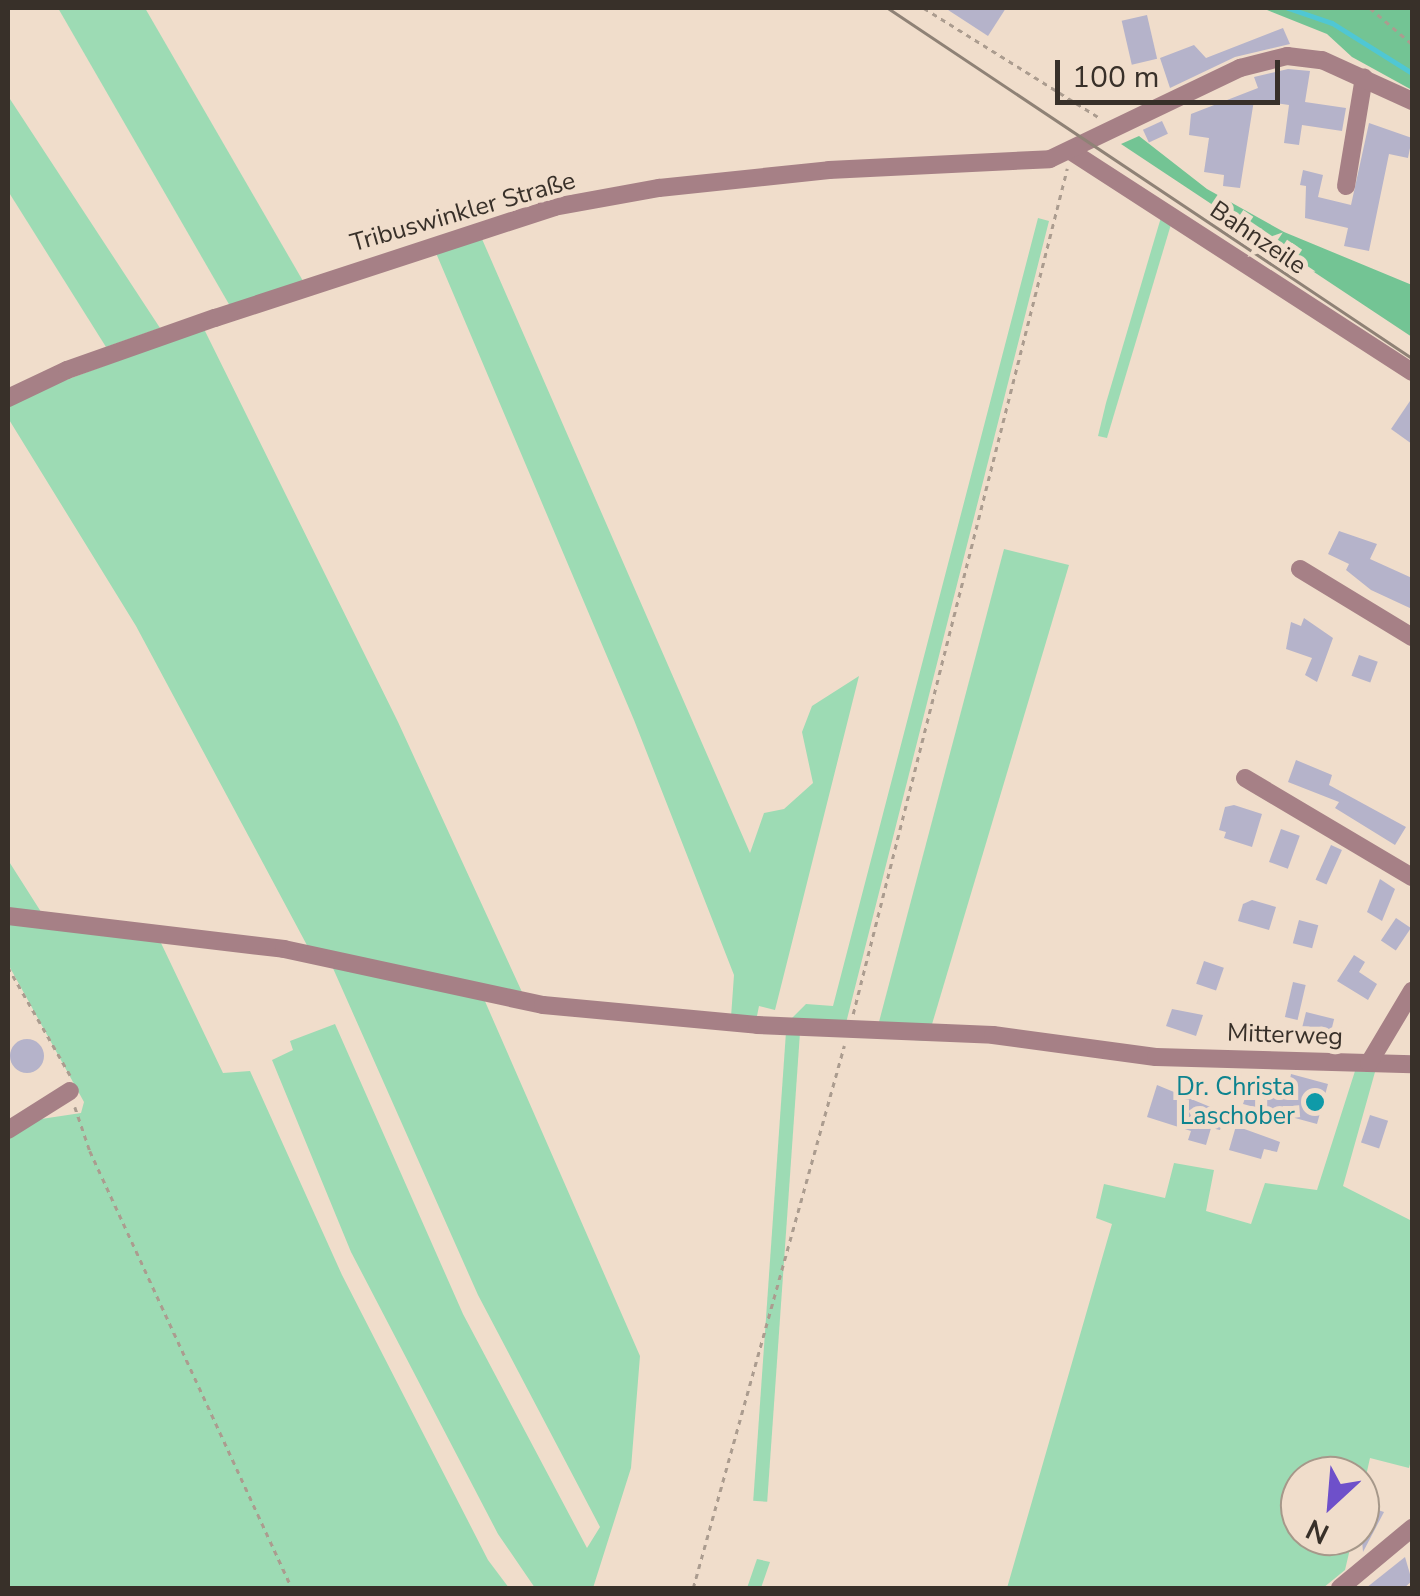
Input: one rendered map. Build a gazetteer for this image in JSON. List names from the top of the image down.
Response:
{
  "streets": {
    "street": ["Tribuswinkler Straße", "Bahnzeile", "Mitterweg"]
  },
  "crossings": [
    ["Tribuswinkler Straße", "Bahnzeile"]
  ],
  "places": ["Dr. Christa Laschober"],
  "scale_bar": "100 m",
  "north": "bottom left"
}
